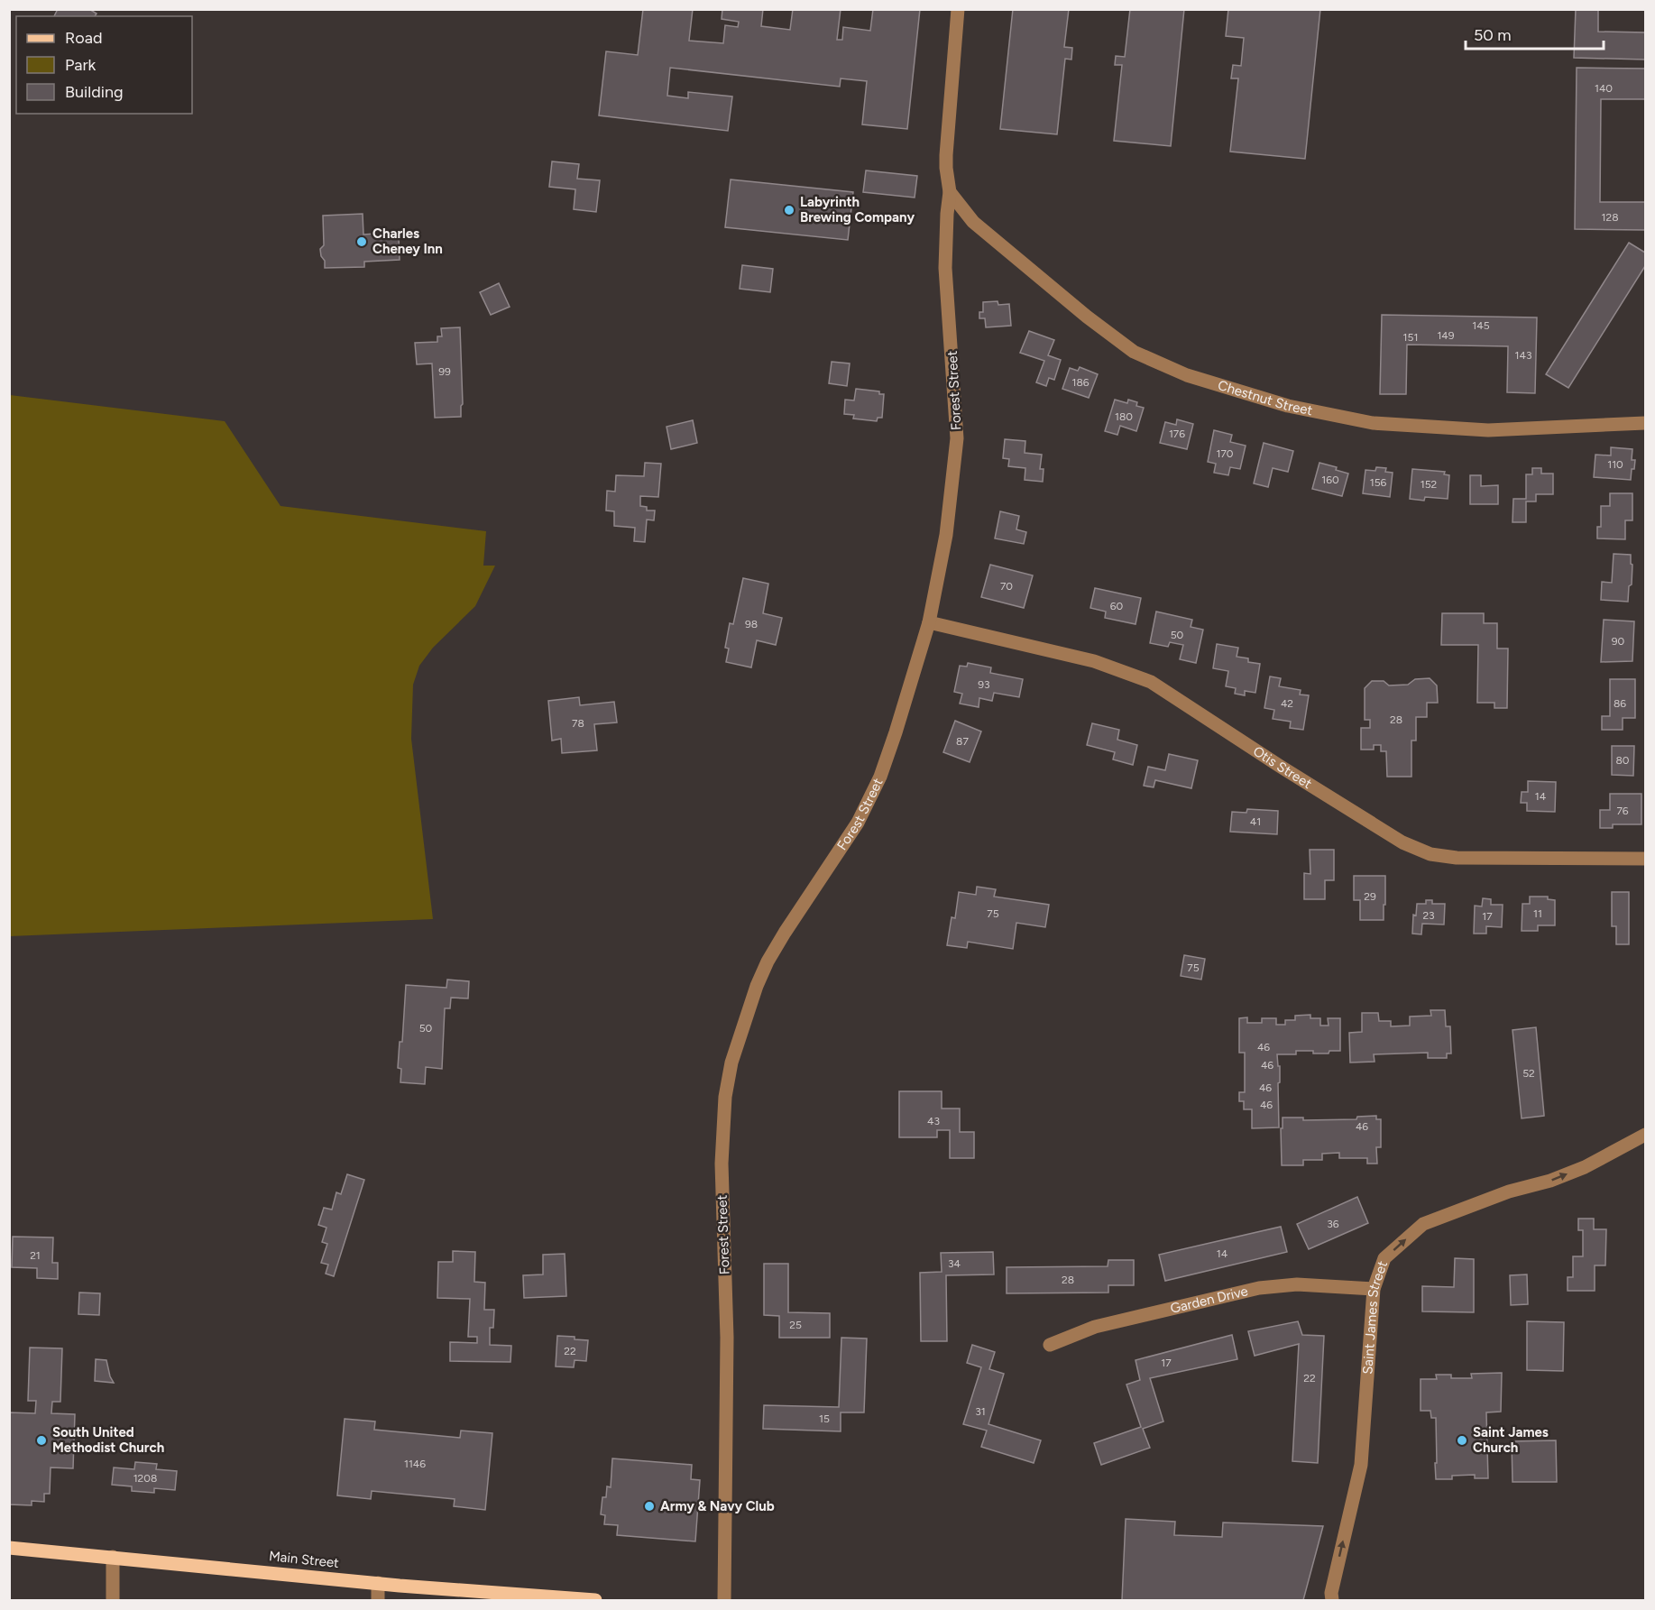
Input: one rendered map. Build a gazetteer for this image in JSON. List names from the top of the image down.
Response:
{
  "streets": {
    "main road": ["Main Street"],
    "street": [
      "Forest Street",
      "Chestnut Street",
      "Otis Street",
      "Garden Drive",
      "Saint James Street"
    ]
  },
  "crossings": [
    ["Forest Street", "Chestnut Street"],
    ["Forest Street", "Otis Street"],
    ["Garden Drive", "Saint James Street"]
  ],
  "one_way": ["Saint James Street"],
  "places": [
    "Labyrinth Brewing Company",
    "Charles Cheney Inn",
    "South United Methodist Church",
    "Saint James Church",
    "Army & Navy Club"
  ],
  "house_numbers": [
    "140",
    "128",
    "145",
    "149",
    "151",
    "143",
    "99",
    "186",
    "180",
    "176",
    "170",
    "110",
    "160",
    "156",
    "152",
    "70",
    "60",
    "98",
    "50",
    "90",
    "93",
    "42",
    "86",
    "28",
    "78",
    "87",
    "80",
    "14",
    "76",
    "41",
    "29",
    "75",
    "11",
    "23",
    "17",
    "75",
    "50",
    "46",
    "46",
    "52",
    "46",
    "46",
    "43",
    "46",
    "36",
    "14",
    "21",
    "34",
    "28",
    "25",
    "22",
    "17",
    "22",
    "31",
    "15",
    "1146",
    "1208"
  ],
  "legend": ["Road", "Park", "Building"],
  "scale_bar": "50 m"
}
